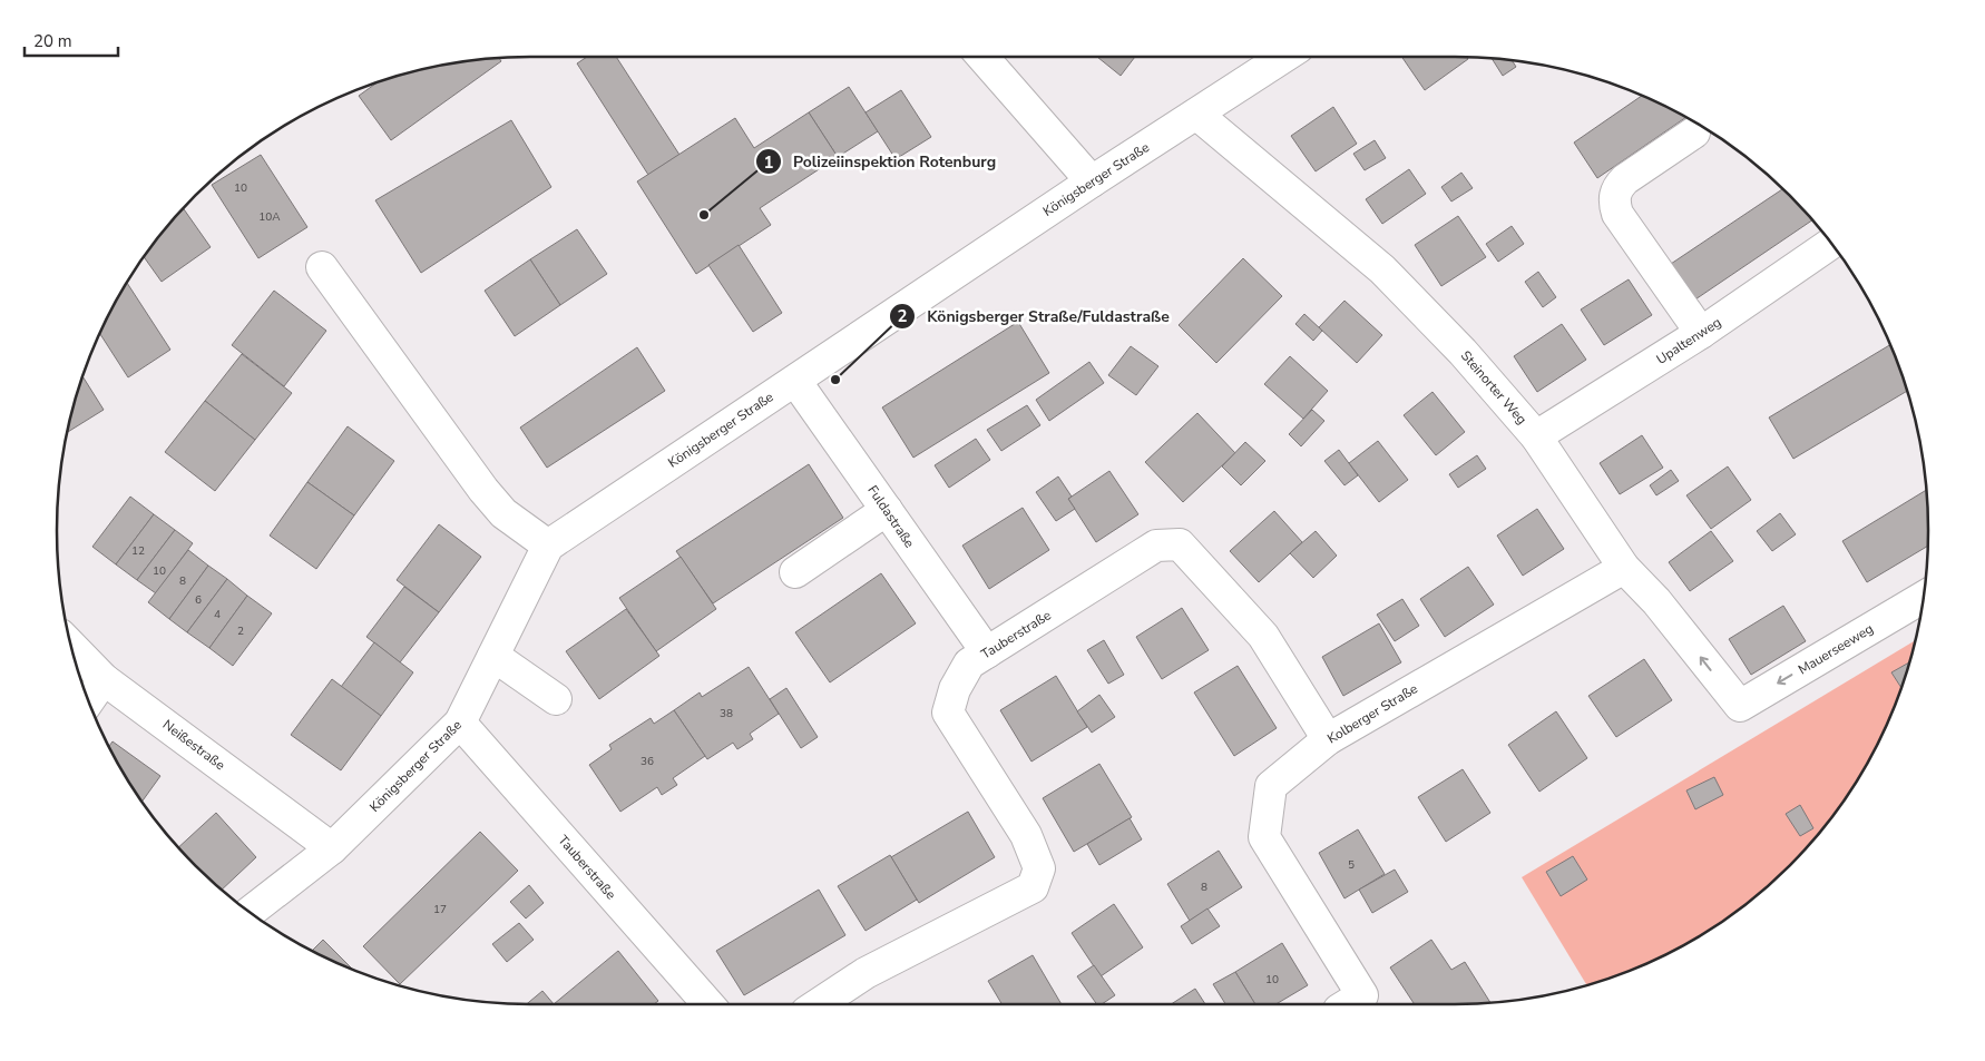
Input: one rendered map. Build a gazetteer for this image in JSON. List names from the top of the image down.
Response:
{
  "streets": {
    "street": [
      "Königsberger Straße",
      "Upaltenweg",
      "Steinorter Weg",
      "Fuldastraße",
      "Tauberstraße",
      "Mauerseeweg",
      "Kolberger Straße",
      "Neißestraße"
    ]
  },
  "crossings": [
    ["Königsberger Straße", "Steinorter Weg"],
    ["Königsberger Straße", "Fuldastraße"],
    ["Königsberger Straße", "Tauberstraße"],
    ["Königsberger Straße", "Neißestraße"],
    ["Upaltenweg", "Steinorter Weg"],
    ["Steinorter Weg", "Mauerseeweg"],
    ["Steinorter Weg", "Kolberger Straße"],
    ["Fuldastraße", "Tauberstraße"],
    ["Tauberstraße", "Kolberger Straße"]
  ],
  "one_way": ["Mauerseeweg"],
  "places": ["Polizeiinspektion Rotenburg", "Königsberger Straße/Fuldastraße"],
  "house_numbers": [
    "10",
    "10A",
    "12",
    "10",
    "8",
    "6",
    "4",
    "2",
    "38",
    "36",
    "5",
    "8",
    "17",
    "10"
  ],
  "scale_bar": "20 m"
}
